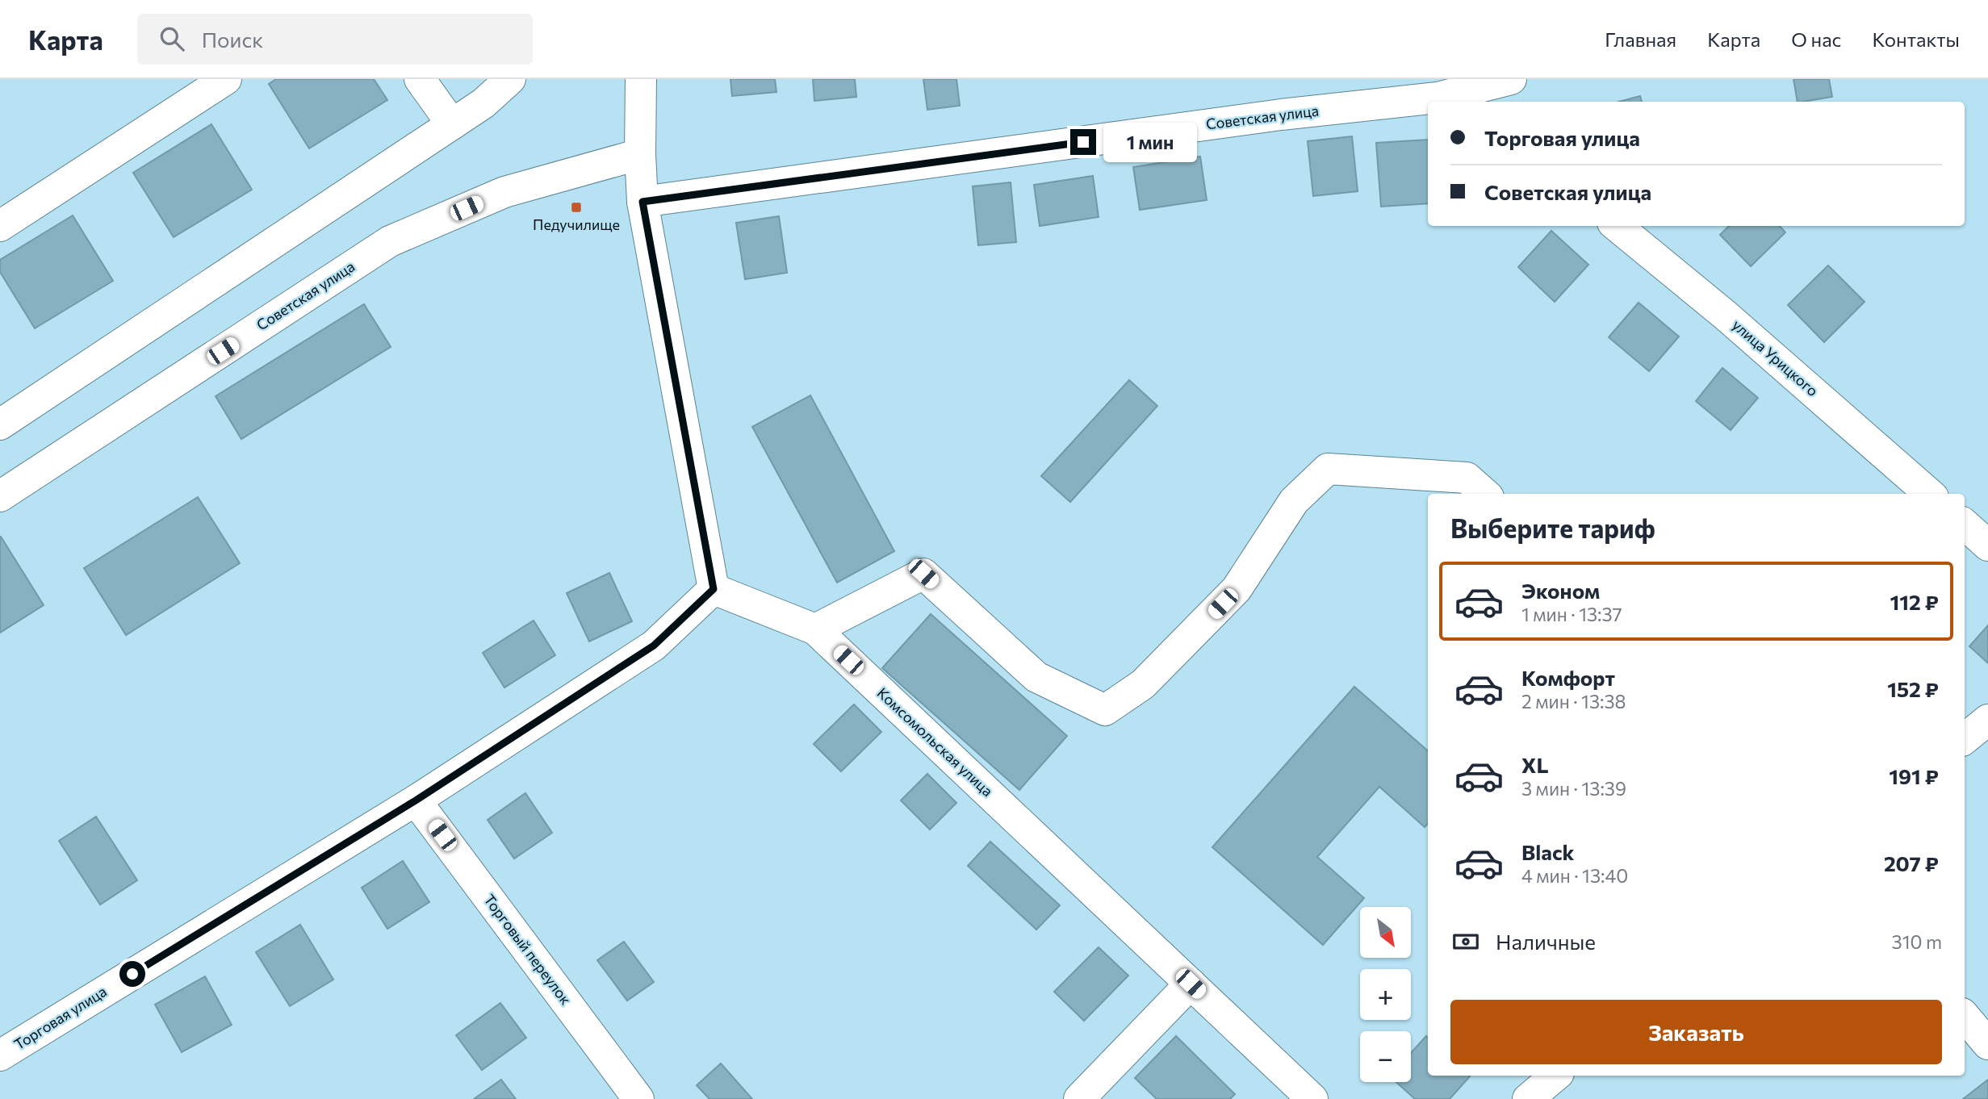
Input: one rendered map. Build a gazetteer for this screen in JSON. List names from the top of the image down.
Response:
{
  "streets": {
    "street": [
      "Советская улица",
      "улица Урицкого",
      "Комсомольская улица",
      "Торговый переулок",
      "Торговая улица"
    ]
  },
  "crossings": [
    ["Комсомольская улица", "Торговая улица"],
    ["Торговый переулок", "Торговая улица"]
  ],
  "places": {
    "transit": ["Педучилище"]
  },
  "north": "bottom right",
  "page": {
    "header": "Карта",
    "search": "Поиск",
    "nav": [
      "Главная",
      "Карта",
      "О нас",
      "Контакты"
    ],
    "banner": ["Торговая улица", "Советская улица"],
    "bubble": "1 мин",
    "heading": "Выберите тариф",
    "list": [
      {
        "name": "Эконом",
        "note": "1 мин · 13:37",
        "value": "112 ₽"
      },
      {
        "name": "Комфорт",
        "note": "2 мин · 13:38",
        "value": "152 ₽"
      },
      {
        "name": "XL",
        "note": "3 мин · 13:39",
        "value": "191 ₽"
      },
      {
        "name": "Black",
        "note": "4 мин · 13:40",
        "value": "207 ₽"
      }
    ],
    "map_buttons": ["+", "−"],
    "pay": ["Наличные", "310 m"],
    "buttons": "Заказать"
  }
}
